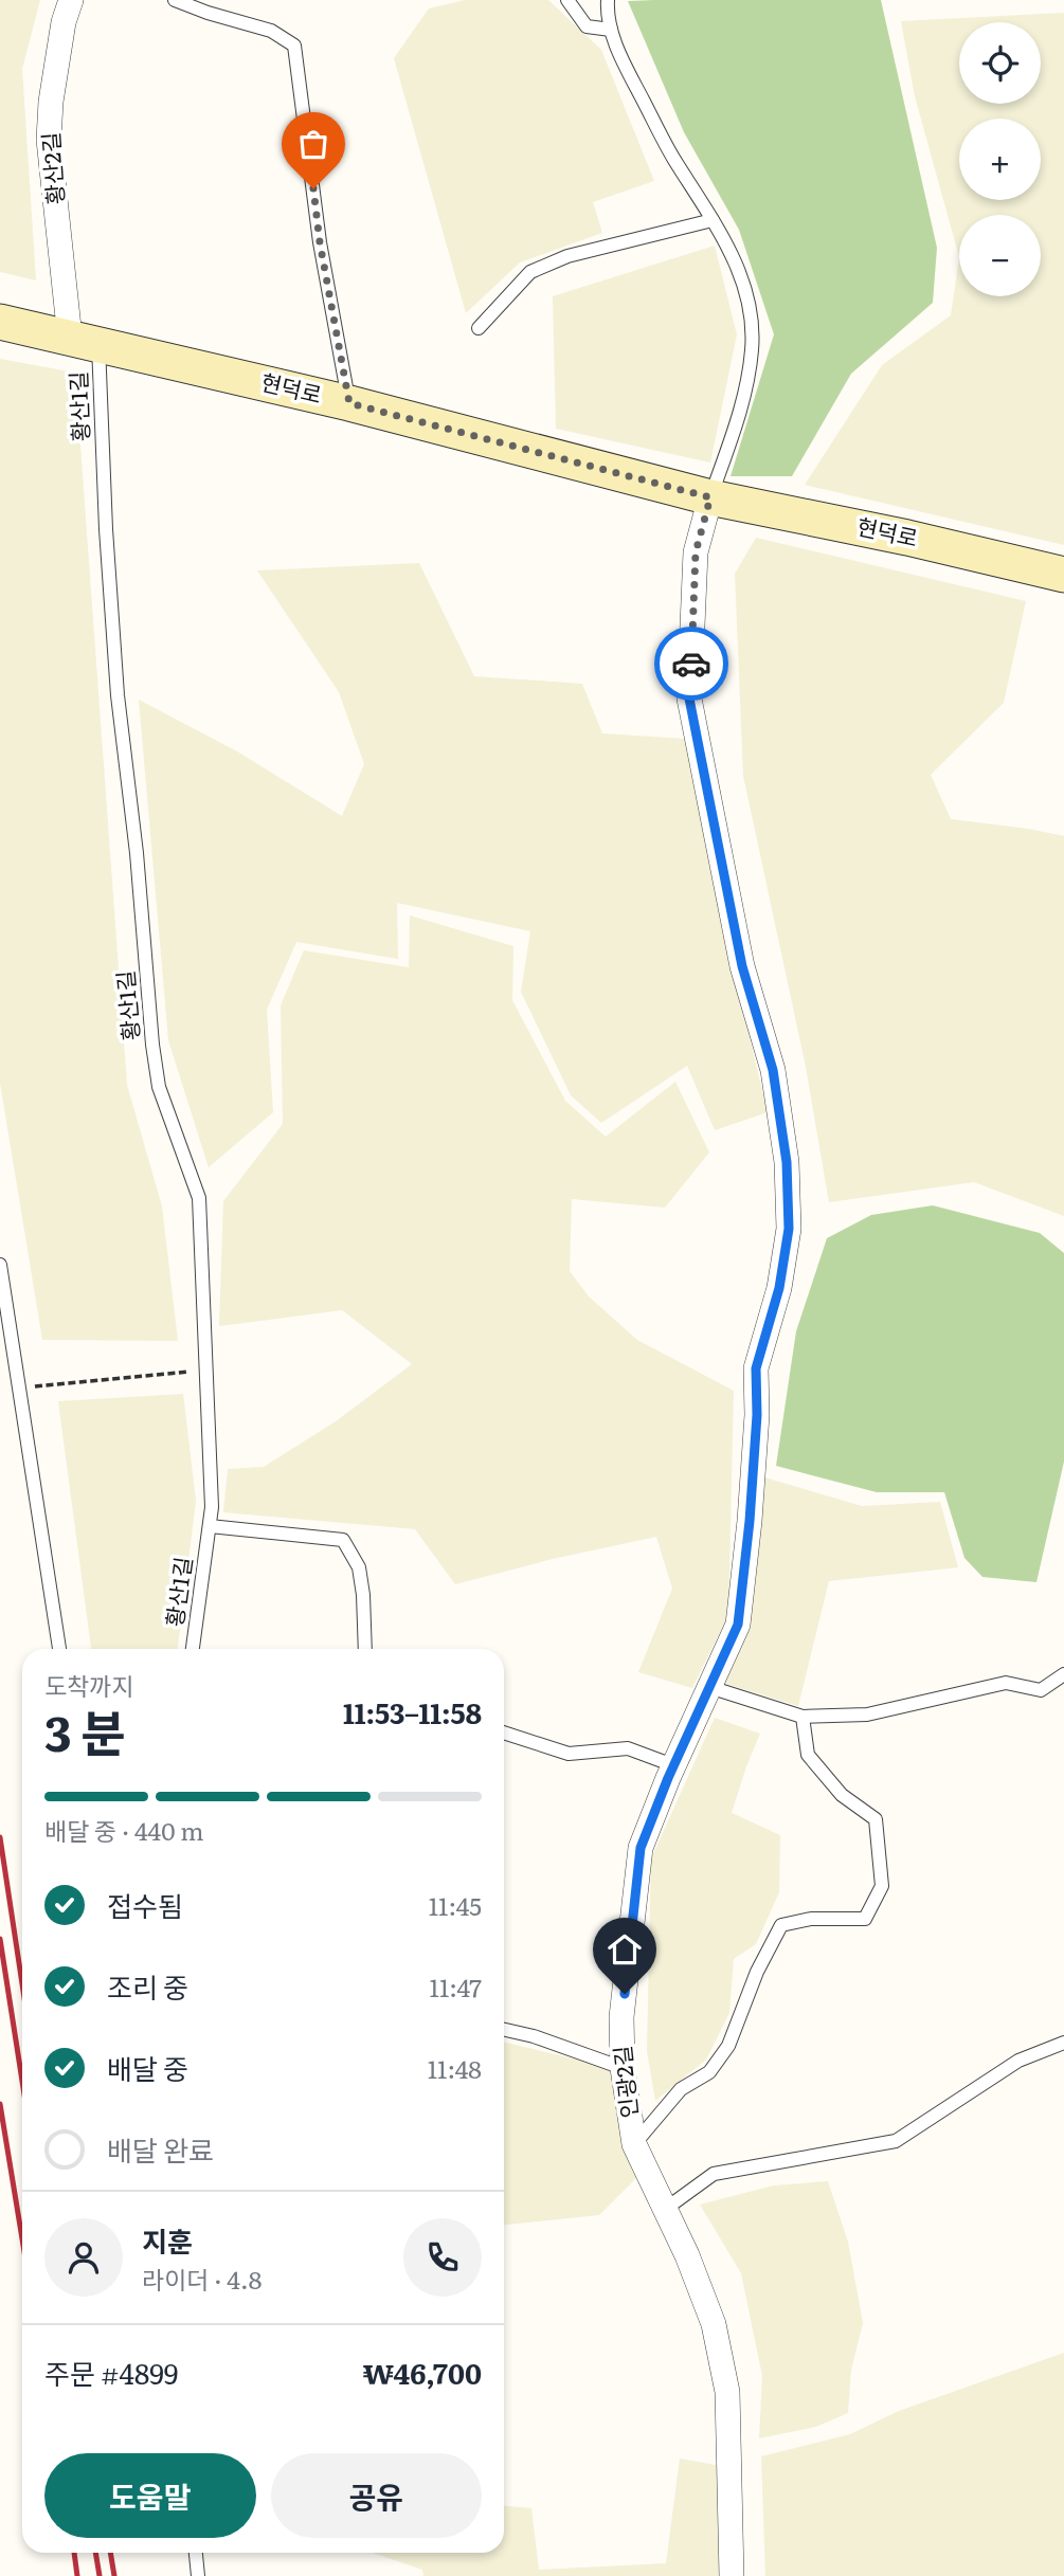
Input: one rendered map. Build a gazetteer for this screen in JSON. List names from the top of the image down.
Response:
{
  "streets": {
    "street": ["황산2길", "현덕로", "인광2길"],
    "lane": ["황산1길"]
  },
  "crossings": [
    ["황산2길", "현덕로"],
    ["황산2길", "황산1길"],
    ["현덕로", "황산1길"],
    ["현덕로", "인광2길"]
  ],
  "page": {
    "map_buttons": ["+", "−"],
    "heading": ["3 분", "도착까지", "11:53–11:58"],
    "panel": [
      "지훈",
      "라이더 · 4.8",
      "주문 #4899",
      "₩46,700"
    ],
    "bar": "배달 중 · 440 m",
    "list": [
      ["접수됨", "11:45"],
      ["조리 중", "11:47"],
      ["배달 중", "11:48"],
      "배달 완료"
    ],
    "buttons": ["도움말", "공유"]
  }
}
